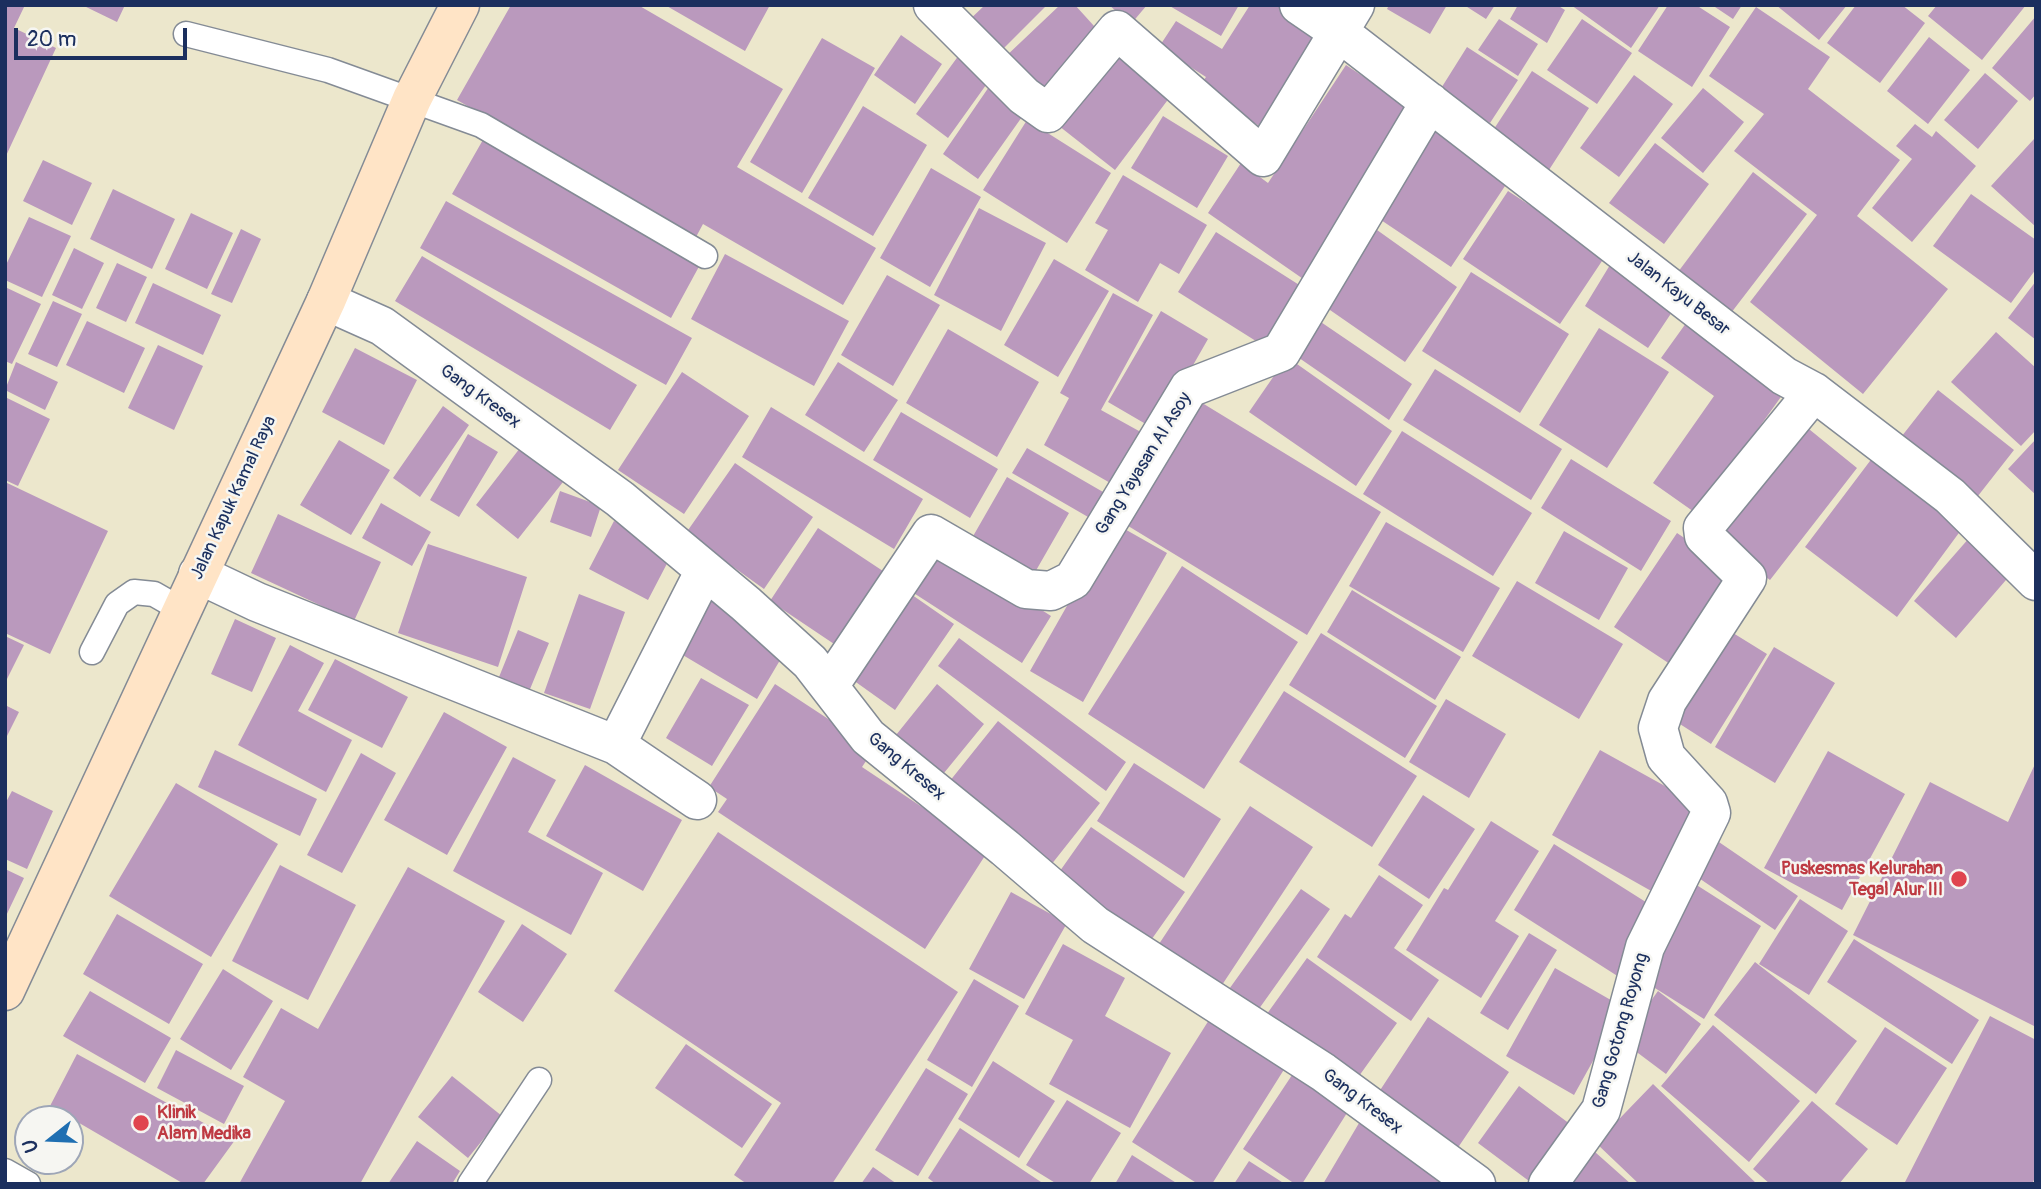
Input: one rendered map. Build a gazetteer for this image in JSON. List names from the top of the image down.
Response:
{
  "streets": {
    "main road": ["Jalan Kapuk Kamal Raya"],
    "street": [
      "Jalan Kayu Besar",
      "Gang Kresex",
      "Gang Yayasan Al Asoy",
      "Gang Gotong Royong"
    ]
  },
  "crossings": [
    ["Jalan Kayu Besar", "Gang Yayasan Al Asoy"],
    ["Jalan Kayu Besar", "Gang Gotong Royong"],
    ["Gang Kresex", "Gang Yayasan Al Asoy"],
    ["Gang Kresex", "Jalan Kapuk Kamal Raya"]
  ],
  "places": ["Puskesmas Kelurahan Tegal Alur III", "Klinik Alam Medika"],
  "scale_bar": "20 m",
  "north": "left"
}
